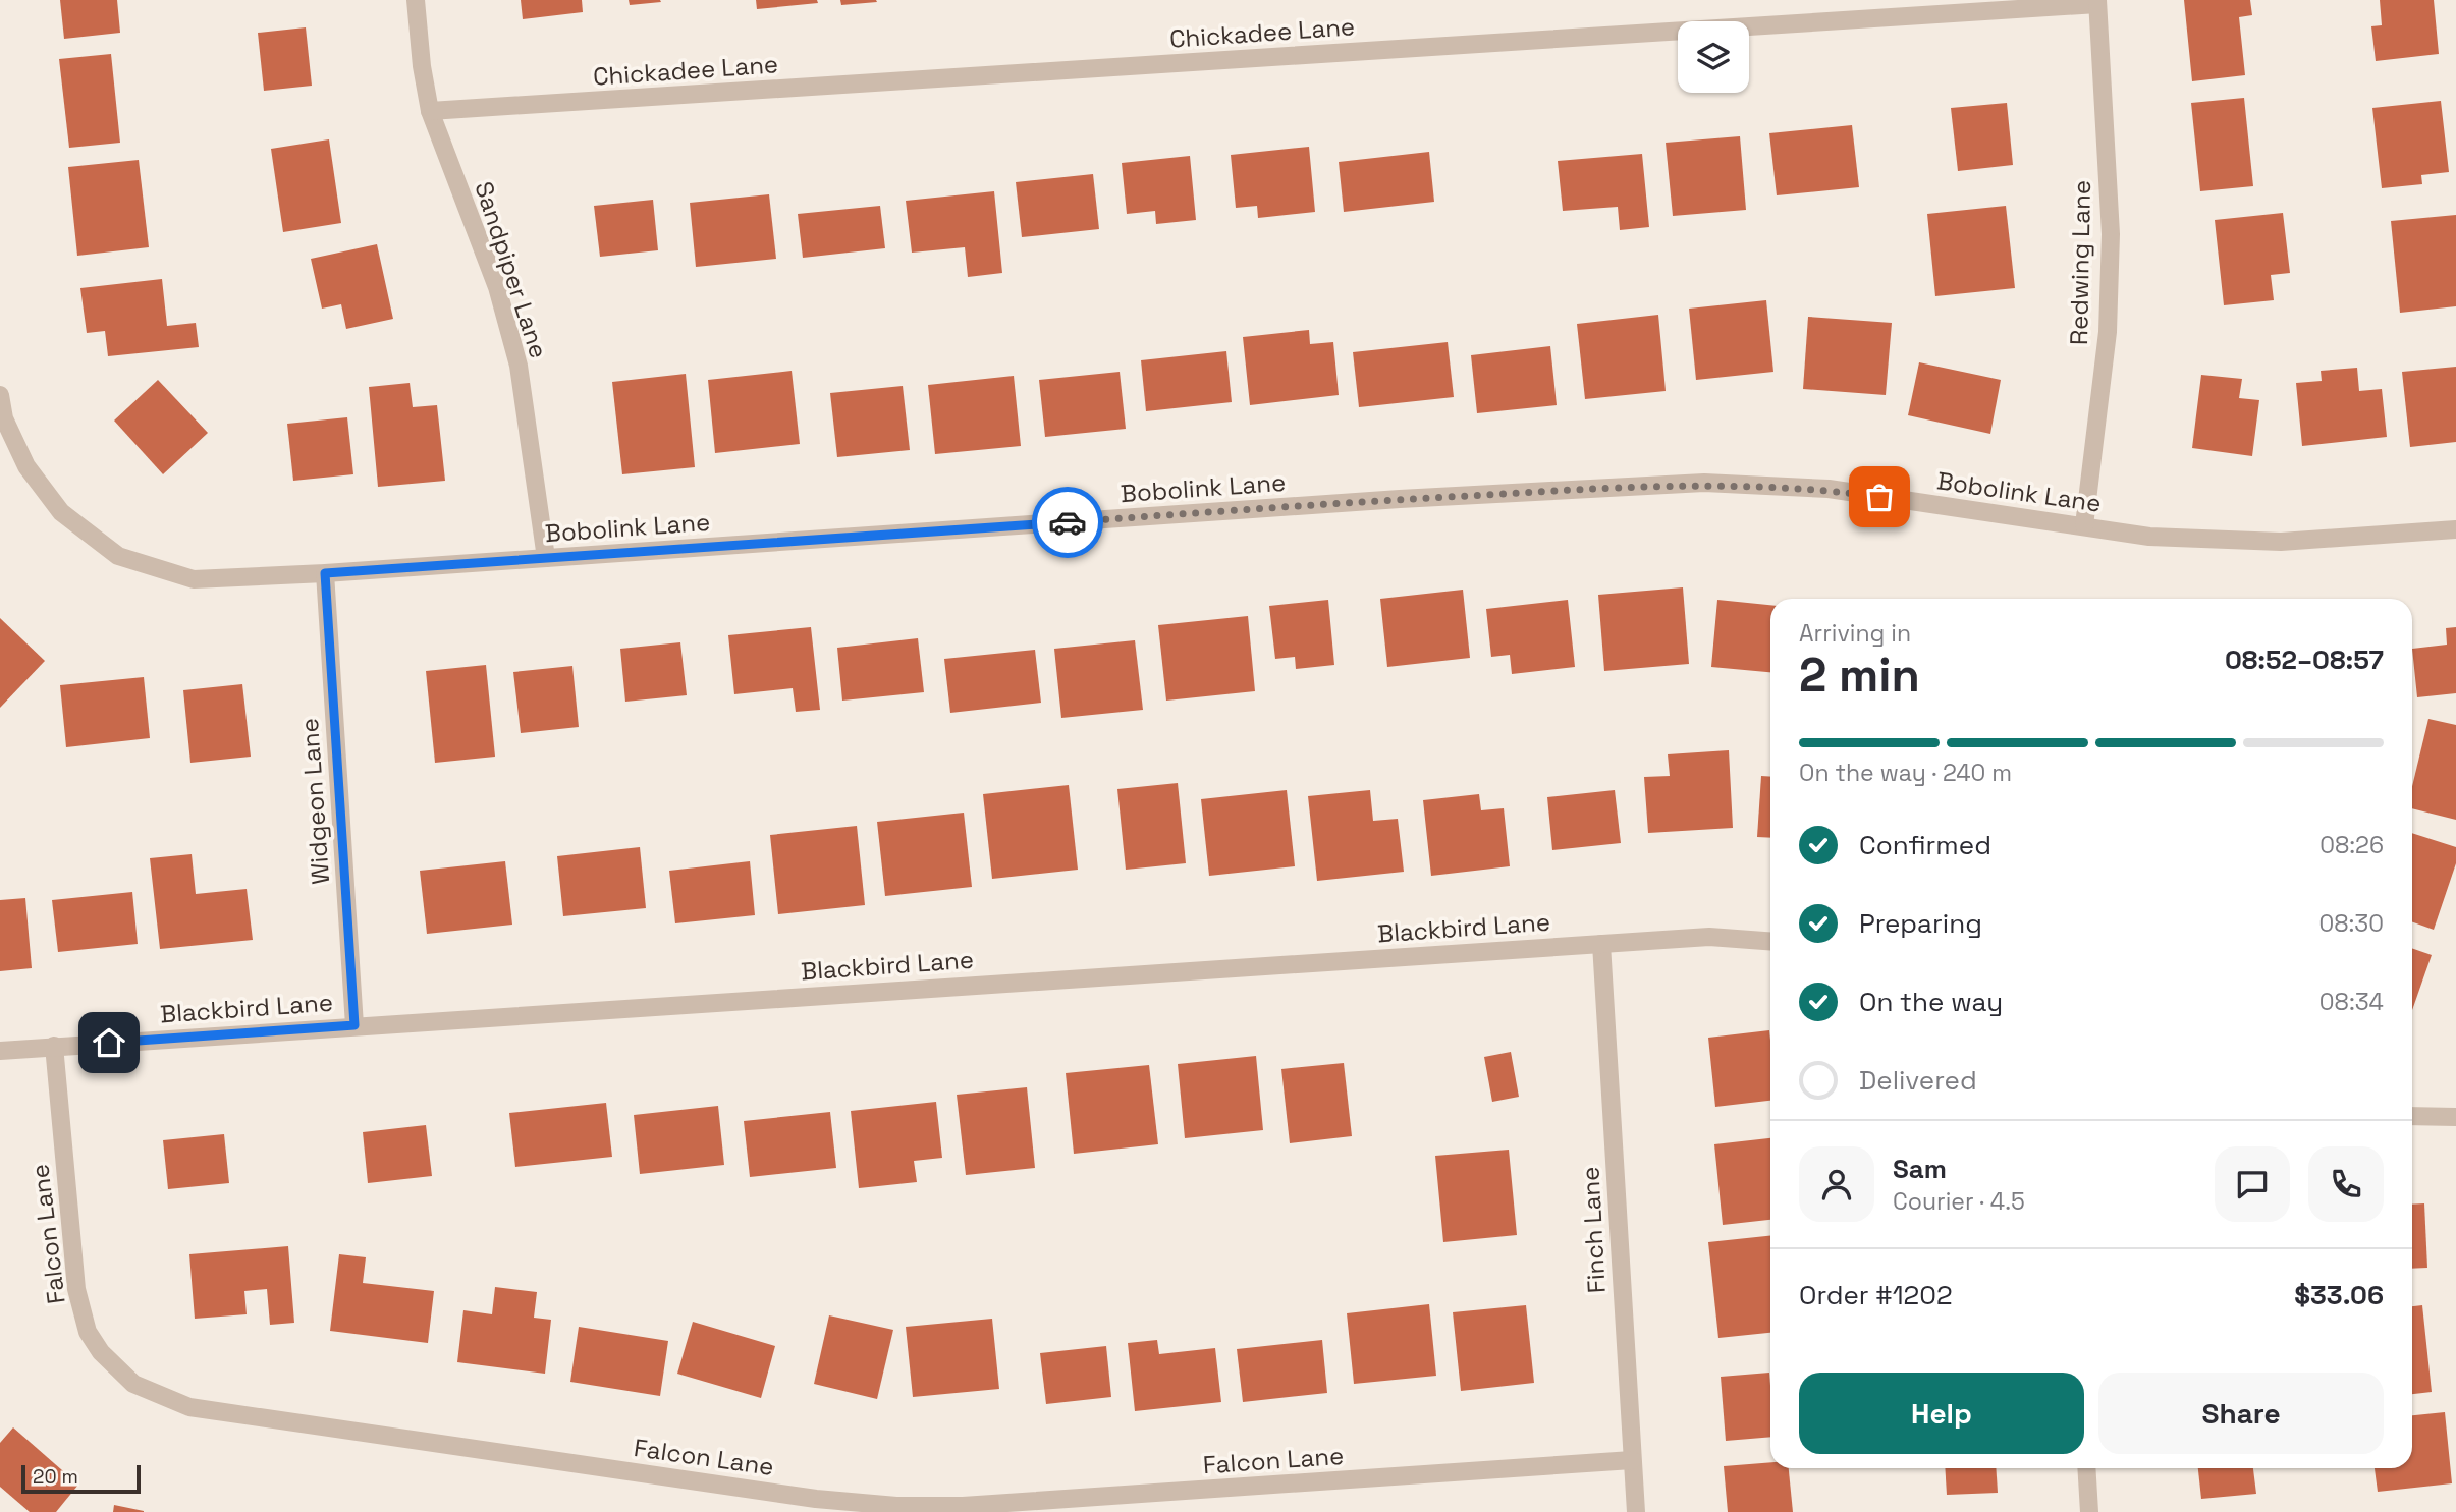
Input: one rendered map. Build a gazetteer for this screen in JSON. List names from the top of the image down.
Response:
{
  "streets": {
    "street": [
      "Chickadee Lane",
      "Redwing Lane",
      "Sandpiper Lane",
      "Bobolink Lane",
      "Widgeon Lane",
      "Blackbird Lane",
      "Finch Lane",
      "Falcon Lane"
    ]
  },
  "crossings": [
    ["Chickadee Lane", "Redwing Lane"],
    ["Chickadee Lane", "Sandpiper Lane"],
    ["Redwing Lane", "Bobolink Lane"],
    ["Sandpiper Lane", "Bobolink Lane"],
    ["Bobolink Lane", "Widgeon Lane"],
    ["Widgeon Lane", "Blackbird Lane"],
    ["Blackbird Lane", "Finch Lane"],
    ["Blackbird Lane", "Falcon Lane"],
    ["Finch Lane", "Falcon Lane"]
  ],
  "scale_bar": "20 m",
  "page": {
    "heading": ["2 min", "Arriving in", "08:52–08:57"],
    "panel": [
      "Sam",
      "Courier · 4.5",
      "Order #1202",
      "$33.06"
    ],
    "bar": "On the way · 240 m",
    "list": [
      ["Confirmed", "08:26"],
      ["Preparing", "08:30"],
      ["On the way", "08:34"],
      "Delivered"
    ],
    "buttons": ["Help", "Share"],
    "scale": "20 m"
  }
}
